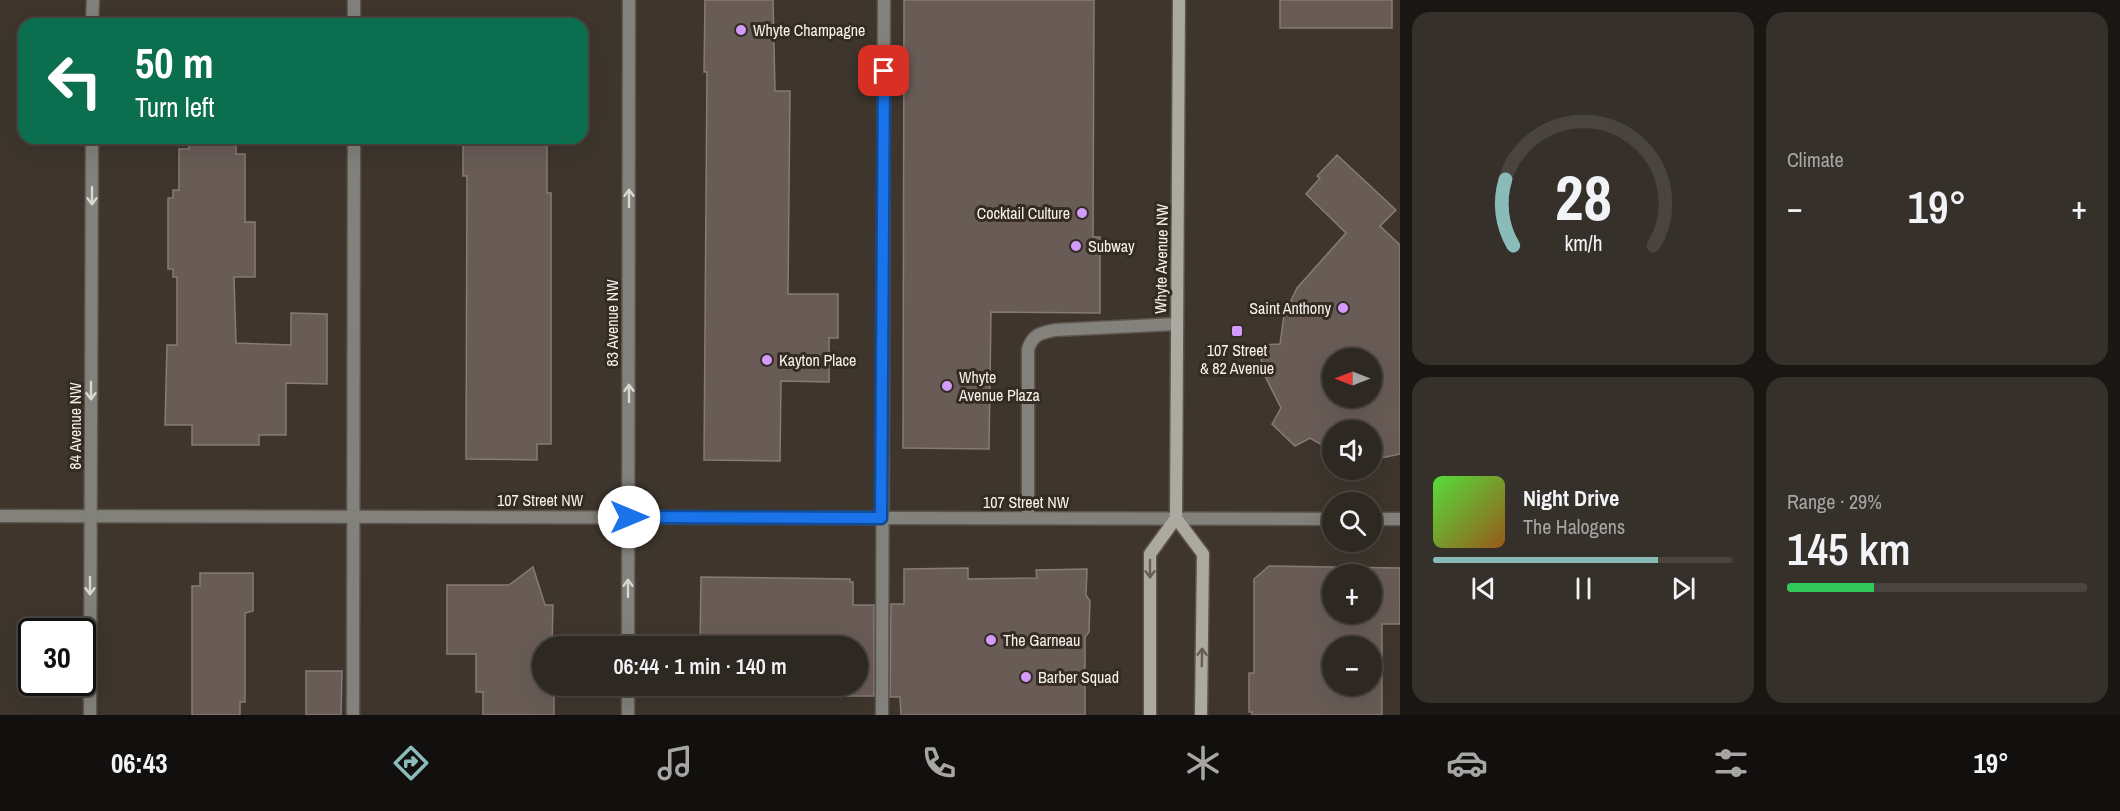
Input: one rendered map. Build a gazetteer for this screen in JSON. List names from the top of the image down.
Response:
{
  "streets": {
    "main road": ["Whyte Avenue NW"],
    "street": ["83 Avenue NW", "84 Avenue NW", "107 Street NW"]
  },
  "crossings": [
    ["Whyte Avenue NW", "107 Street NW"],
    ["83 Avenue NW", "107 Street NW"],
    ["84 Avenue NW", "107 Street NW"]
  ],
  "one_way": ["83 Avenue NW", "84 Avenue NW"],
  "places": {
    "other": [
      "Whyte Champagne",
      "Cocktail Culture",
      "Subway",
      "Saint Anthony",
      "Kayton Place",
      "Whyte Avenue Plaza",
      "The Garneau",
      "Barber Squad"
    ],
    "transit": ["107 Street & 82 Avenue"]
  },
  "north": "left",
  "page": {
    "tile": [
      "Climate",
      ["Range · 29%", "145 km"]
    ],
    "turn": ["50 m", "Turn left"],
    "heat": ["−", "19°", "+"],
    "map_buttons": ["+", "−"],
    "song": ["Night Drive", "The Halogens"],
    "limit": "30",
    "trip": "06:44 · 1 min · 140 m",
    "tabs": ["06:43", "19°"],
    "gauge": ["28", "km/h"]
  }
}
